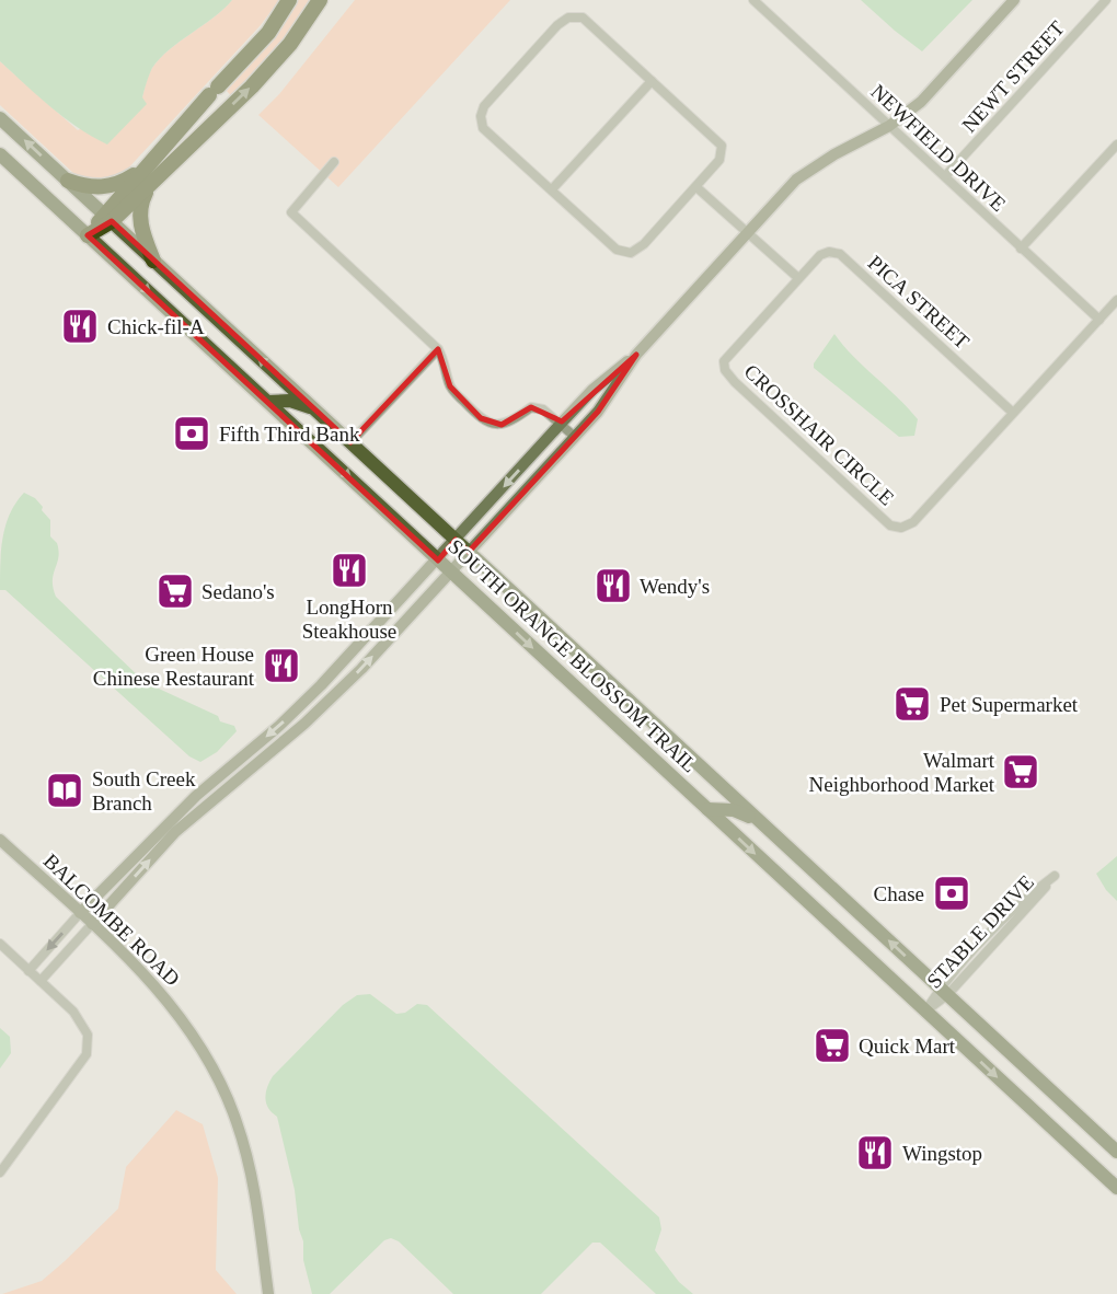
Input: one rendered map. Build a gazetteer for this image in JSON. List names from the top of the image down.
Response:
{
  "streets": {
    "main road": ["SOUTH ORANGE BLOSSOM TRAIL"],
    "street": [
      "NEWT STREET",
      "NEWFIELD DRIVE",
      "PICA STREET",
      "CROSSHAIR CIRCLE",
      "BALCOMBE ROAD",
      "STABLE DRIVE"
    ]
  },
  "crossings": [
    ["NEWT STREET", "NEWFIELD DRIVE"],
    ["NEWFIELD DRIVE", "CROSSHAIR CIRCLE"],
    ["PICA STREET", "CROSSHAIR CIRCLE"],
    ["SOUTH ORANGE BLOSSOM TRAIL", "STABLE DRIVE"]
  ],
  "places": {
    "restaurant": [
      "Chick-fil-A",
      "LongHorn Steakhouse",
      "Wendy's",
      "Green House Chinese Restaurant",
      "Wingstop"
    ],
    "bank": ["Fifth Third Bank", "Chase"],
    "supermarket": [
      "Sedano's",
      "Pet Supermarket",
      "Walmart Neighborhood Market",
      "Quick Mart"
    ],
    "library": ["South Creek Branch"]
  }
}
